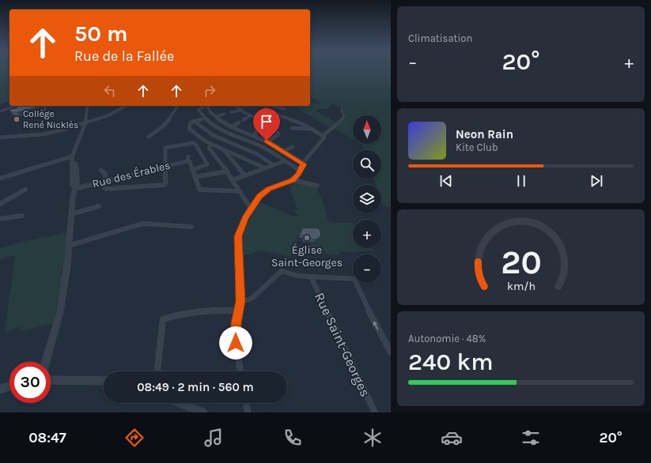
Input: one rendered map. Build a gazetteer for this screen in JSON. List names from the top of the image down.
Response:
{
  "streets": {
    "street": ["Rue des Érables", "Rue Saint-Georges"]
  },
  "places": ["Collège René Nicklès", "Église Saint-Georges"],
  "north": "top",
  "page": {
    "tile": [
      "Climatisation",
      ["Autonomie · 48%", "240 km"]
    ],
    "turn": ["50 m", "Rue de la Fallée"],
    "heat": ["−", "20°", "+"],
    "map_buttons": ["+", "−"],
    "song": ["Neon Rain", "Kite Club"],
    "limit": "30",
    "trip": "08:49 · 2 min · 560 m",
    "tabs": ["08:47", "20°"],
    "gauge": ["20", "km/h"]
  }
}
